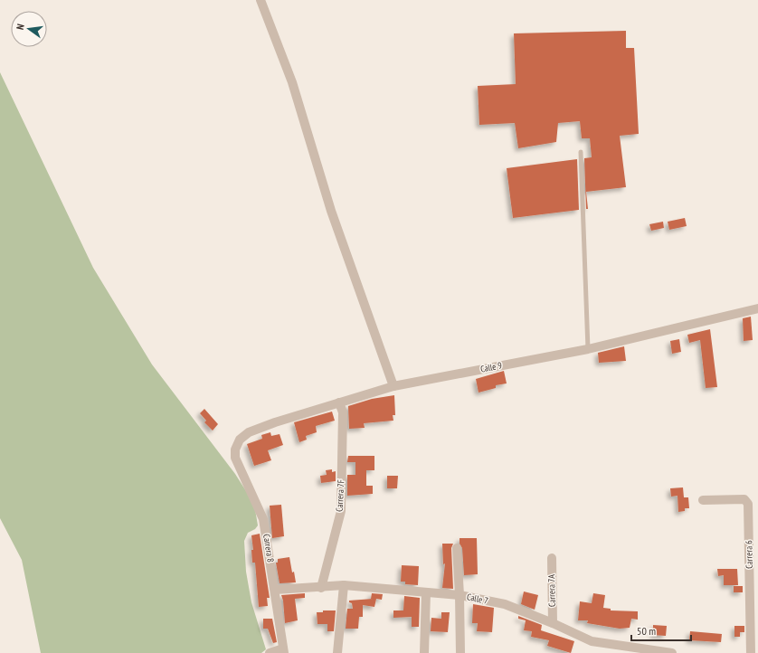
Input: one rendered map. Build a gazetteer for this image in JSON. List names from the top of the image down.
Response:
{
  "streets": {
    "street": [
      "Calle 9",
      "Carrera 7F",
      "Carrera 8",
      "Carrera 6",
      "Carrera 7A",
      "Calle 7"
    ]
  },
  "crossings": [
    ["Calle 9", "Carrera 7F"],
    ["Calle 9", "Carrera 8"],
    ["Carrera 7F", "Calle 7"],
    ["Carrera 8", "Calle 7"],
    ["Carrera 7A", "Calle 7"]
  ],
  "scale_bar": "50 m",
  "north": "left"
}
